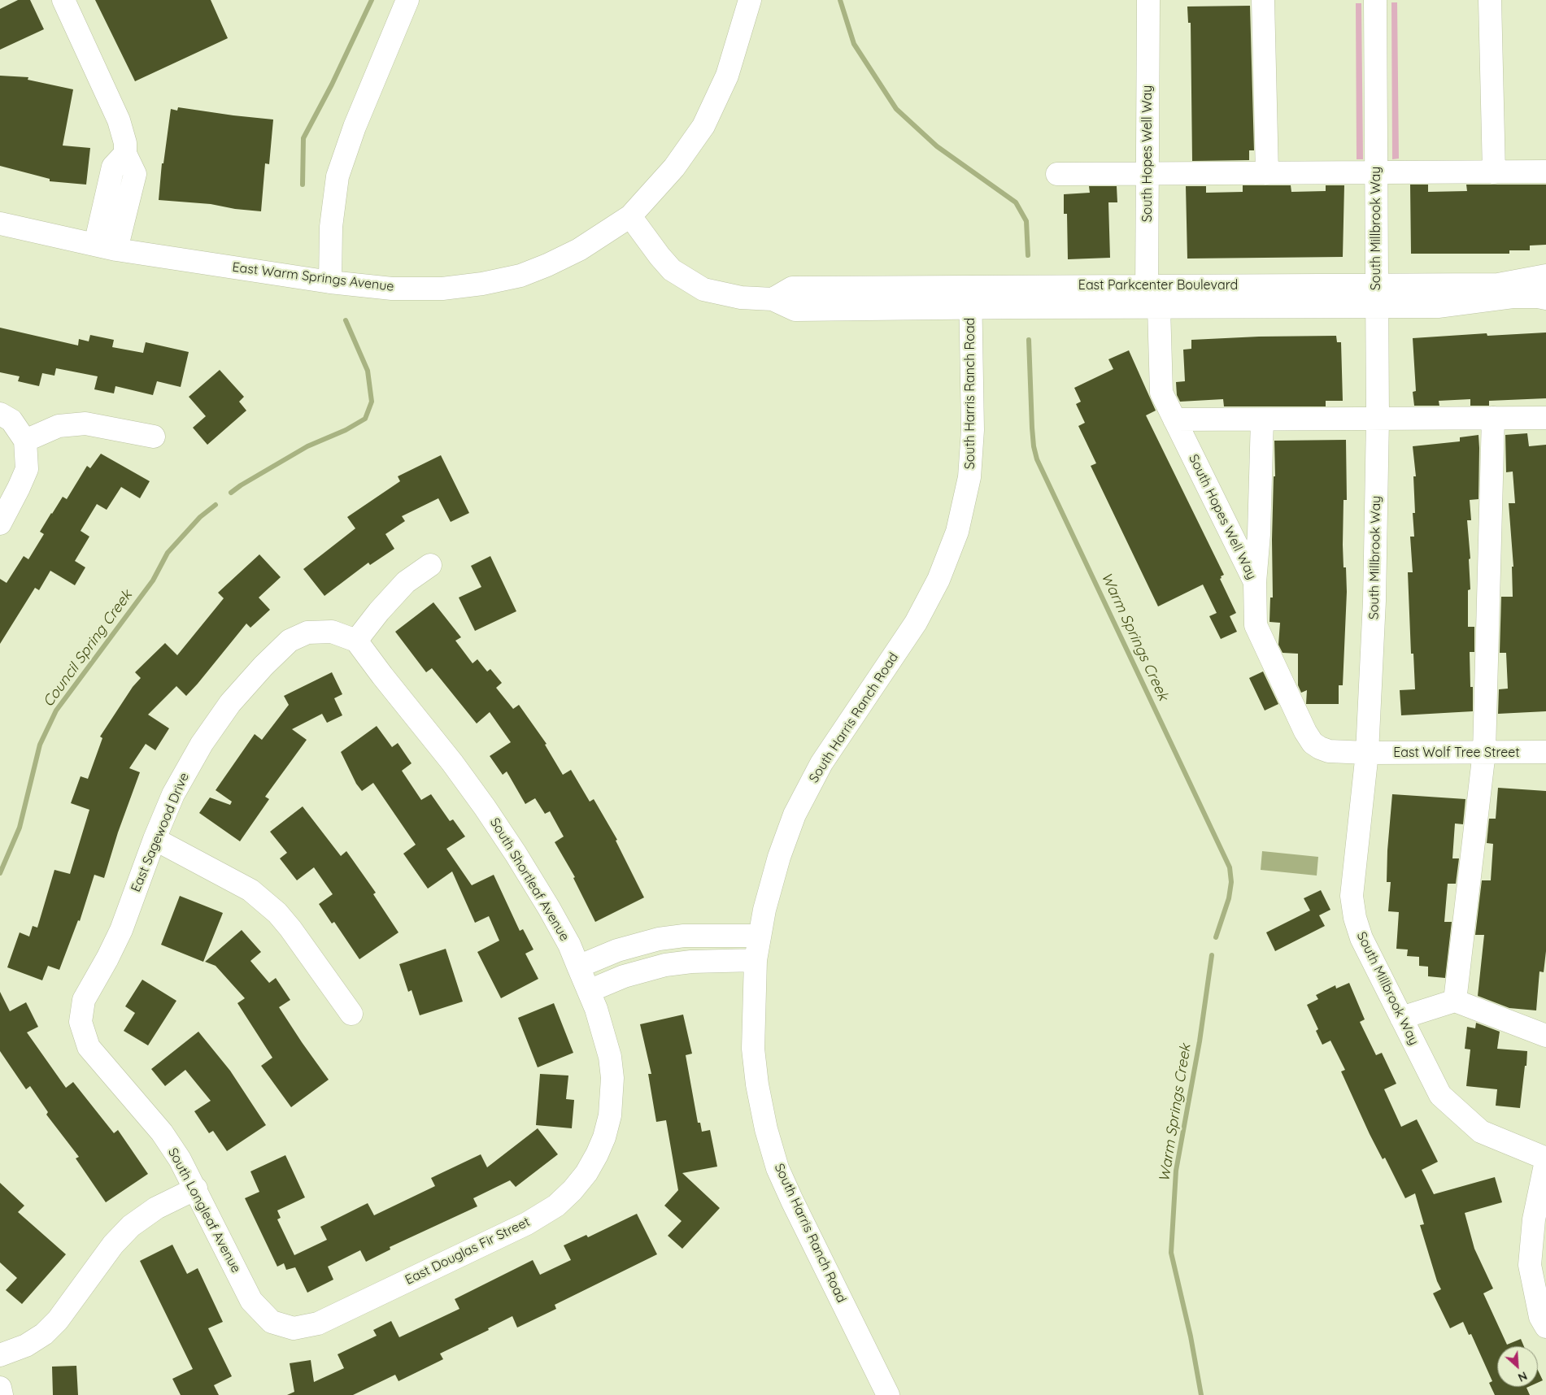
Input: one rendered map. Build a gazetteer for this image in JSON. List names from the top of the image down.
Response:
{
  "streets": {
    "street": [
      "South Hopes Well Way",
      "South Millbrook Way",
      "East Warm Springs Avenue",
      "East Parkcenter Boulevard",
      "South Harris Ranch Road",
      "East Wolf Tree Street",
      "East Sagewood Drive",
      "South Shortleaf Avenue",
      "South Longleaf Avenue",
      "East Douglas Fir Street"
    ]
  },
  "crossings": [
    ["South Hopes Well Way", "South Millbrook Way"],
    ["South Hopes Well Way", "East Parkcenter Boulevard"],
    ["South Hopes Well Way", "East Wolf Tree Street"],
    ["South Millbrook Way", "East Parkcenter Boulevard"],
    ["South Millbrook Way", "East Wolf Tree Street"],
    ["East Warm Springs Avenue", "East Parkcenter Boulevard"],
    ["East Parkcenter Boulevard", "South Harris Ranch Road"],
    ["East Sagewood Drive", "South Shortleaf Avenue"],
    ["East Sagewood Drive", "South Longleaf Avenue"],
    ["South Shortleaf Avenue", "East Douglas Fir Street"],
    ["South Longleaf Avenue", "East Douglas Fir Street"]
  ],
  "water": ["Warm Springs Creek", "Council Spring Creek"],
  "north": "bottom right"
}
